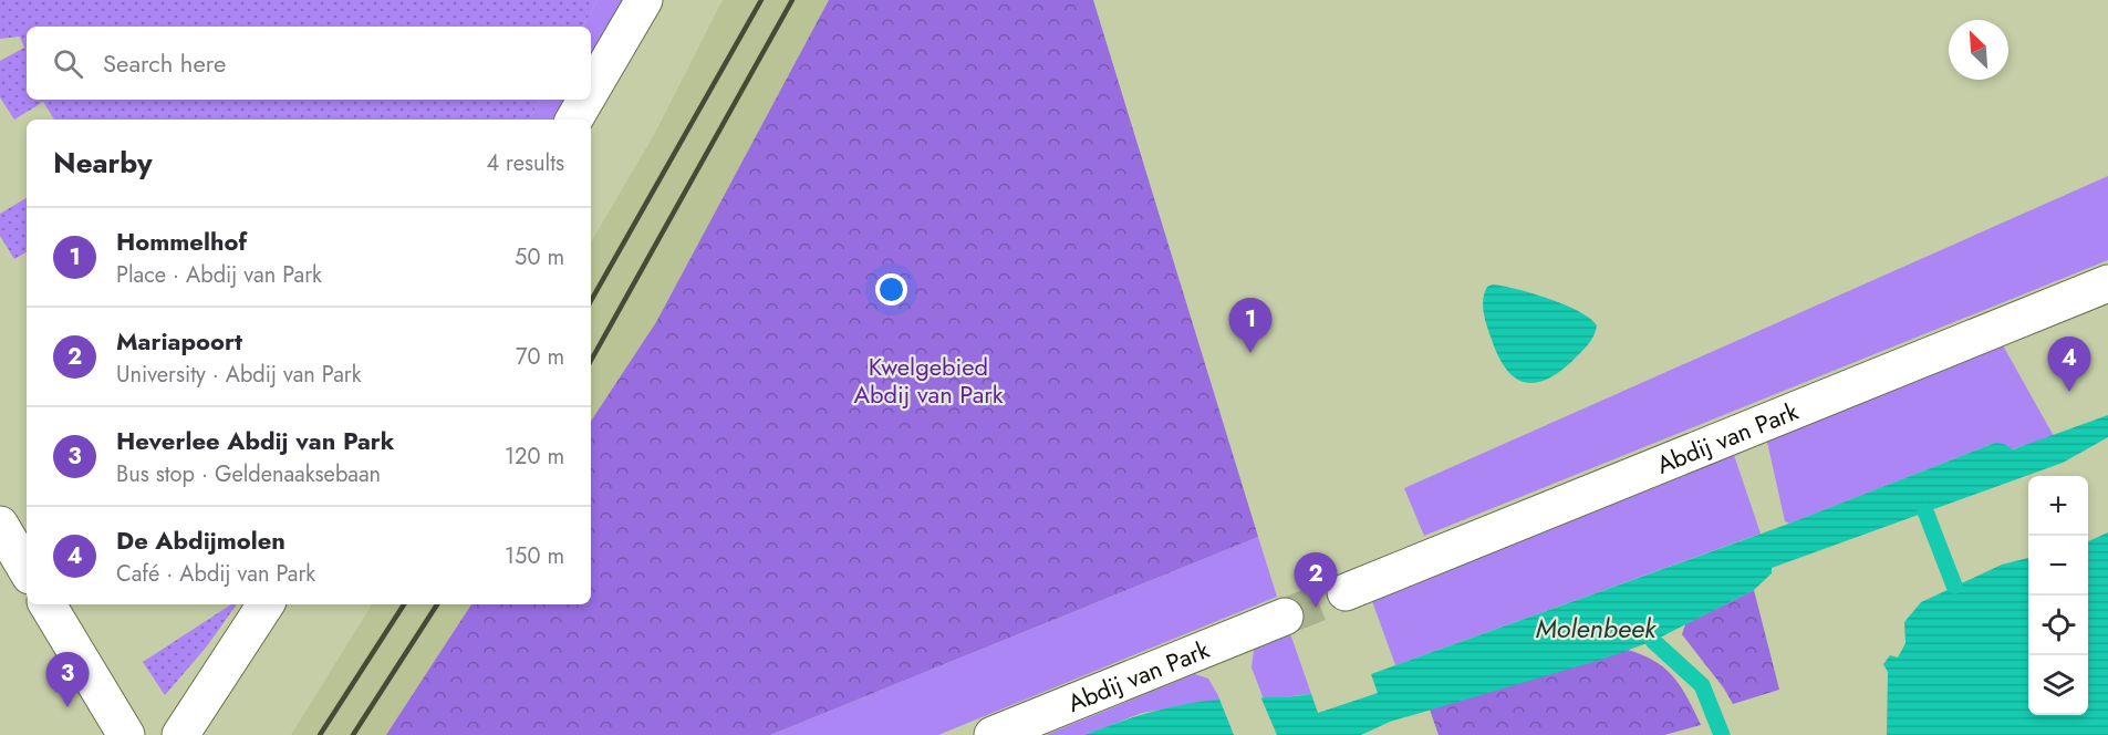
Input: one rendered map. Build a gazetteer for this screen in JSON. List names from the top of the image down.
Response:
{
  "streets": {
    "street": ["Abdij van Park"]
  },
  "water": ["Molenbeek"],
  "parks": ["Kwelgebied Abdij van Park"],
  "north": "top left",
  "page": {
    "search": "Search here",
    "heading": ["Nearby", "4 results"],
    "list": [
      {
        "mark": "1",
        "name": "Hommelhof",
        "note": "Place · Abdij van Park",
        "value": "50 m"
      },
      {
        "mark": "2",
        "name": "Mariapoort",
        "note": "University · Abdij van Park",
        "value": "70 m"
      },
      {
        "mark": "3",
        "name": "Heverlee Abdij van Park",
        "note": "Bus stop · Geldenaaksebaan",
        "value": "120 m"
      },
      {
        "mark": "4",
        "name": "De Abdijmolen",
        "note": "Café · Abdij van Park",
        "value": "150 m"
      }
    ],
    "pins": [
      "1",
      "4",
      "2",
      "3"
    ],
    "map_buttons": ["+", "−"]
  }
}
